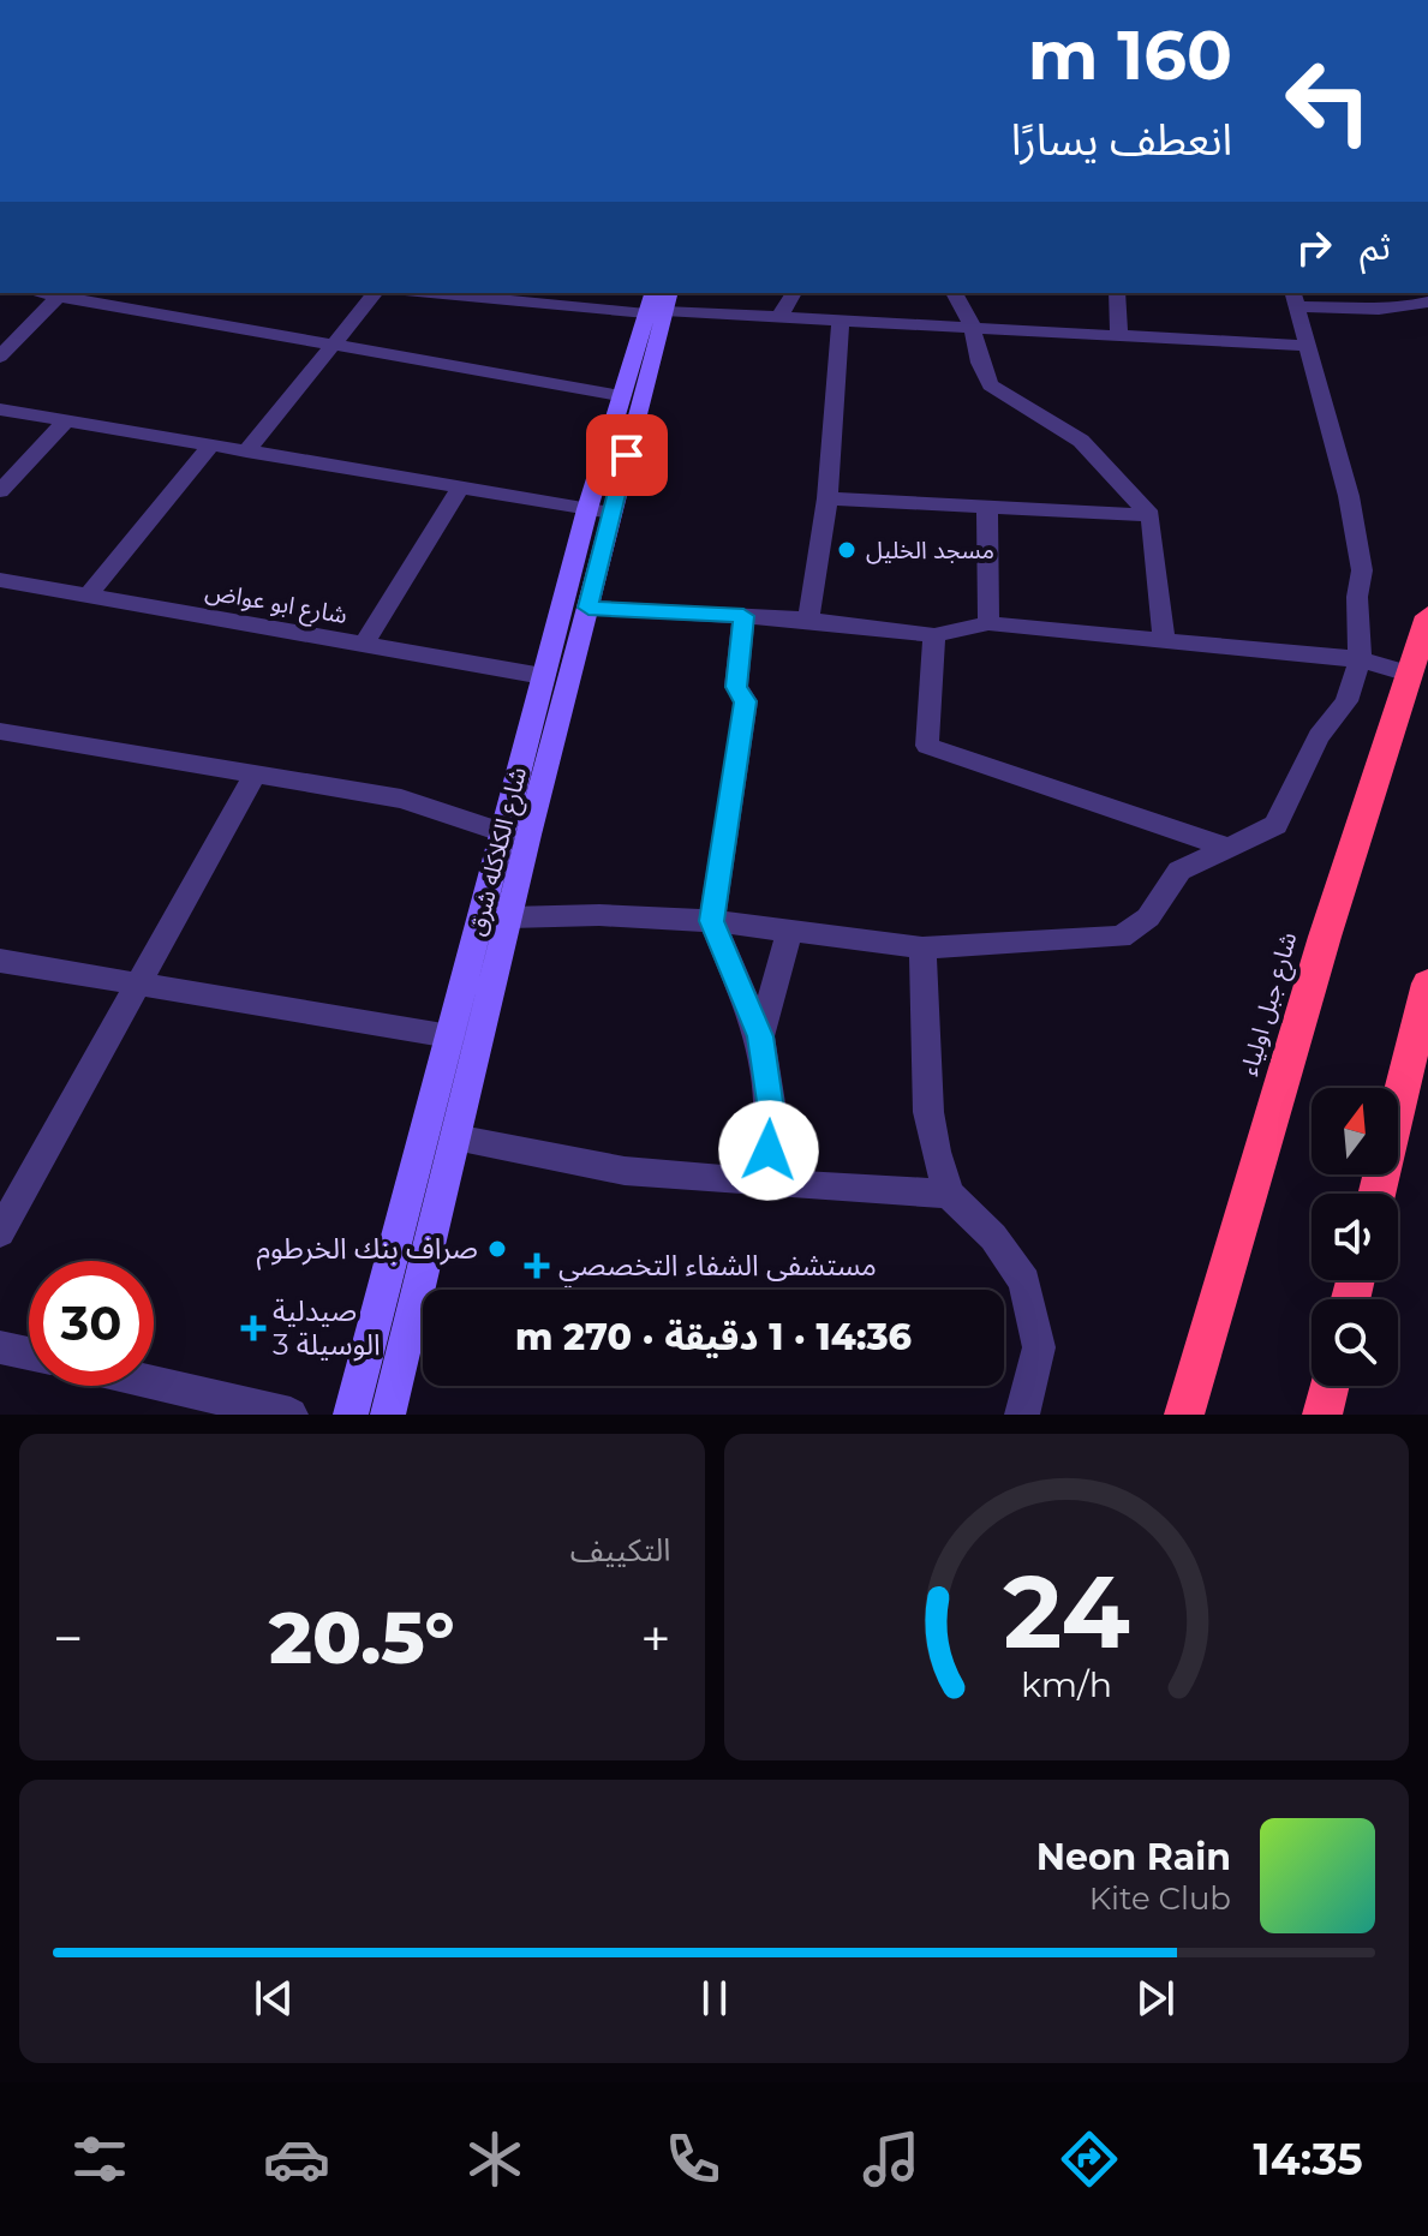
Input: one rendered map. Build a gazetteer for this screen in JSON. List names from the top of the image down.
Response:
{
  "streets": {
    "highway": ["شارع جبل اولياء"],
    "street": ["شارع ابو عواض", "شارع الكلاكله شرق"]
  },
  "crossings": [
    ["شارع ابو عواض", "شارع الكلاكله شرق"]
  ],
  "places": {
    "other": ["مسجد الخليل", "صراف بنك الخرطوم"],
    "health": ["مستشفى الشفاء التخصصي", "صيدلية الوسيلة 3"]
  },
  "north": "top",
  "page": {
    "turn": ["160 m", "انعطف يسارًا"],
    "then": "ثم",
    "limit": "30",
    "trip": "14:36 · 1 دقيقة · 270 m",
    "tile": "التكييف",
    "heat": ["−", "20.5°", "+"],
    "song": ["Neon Rain", "Kite Club"],
    "tabs": "14:35",
    "gauge": ["24", "km/h"]
  }
}
